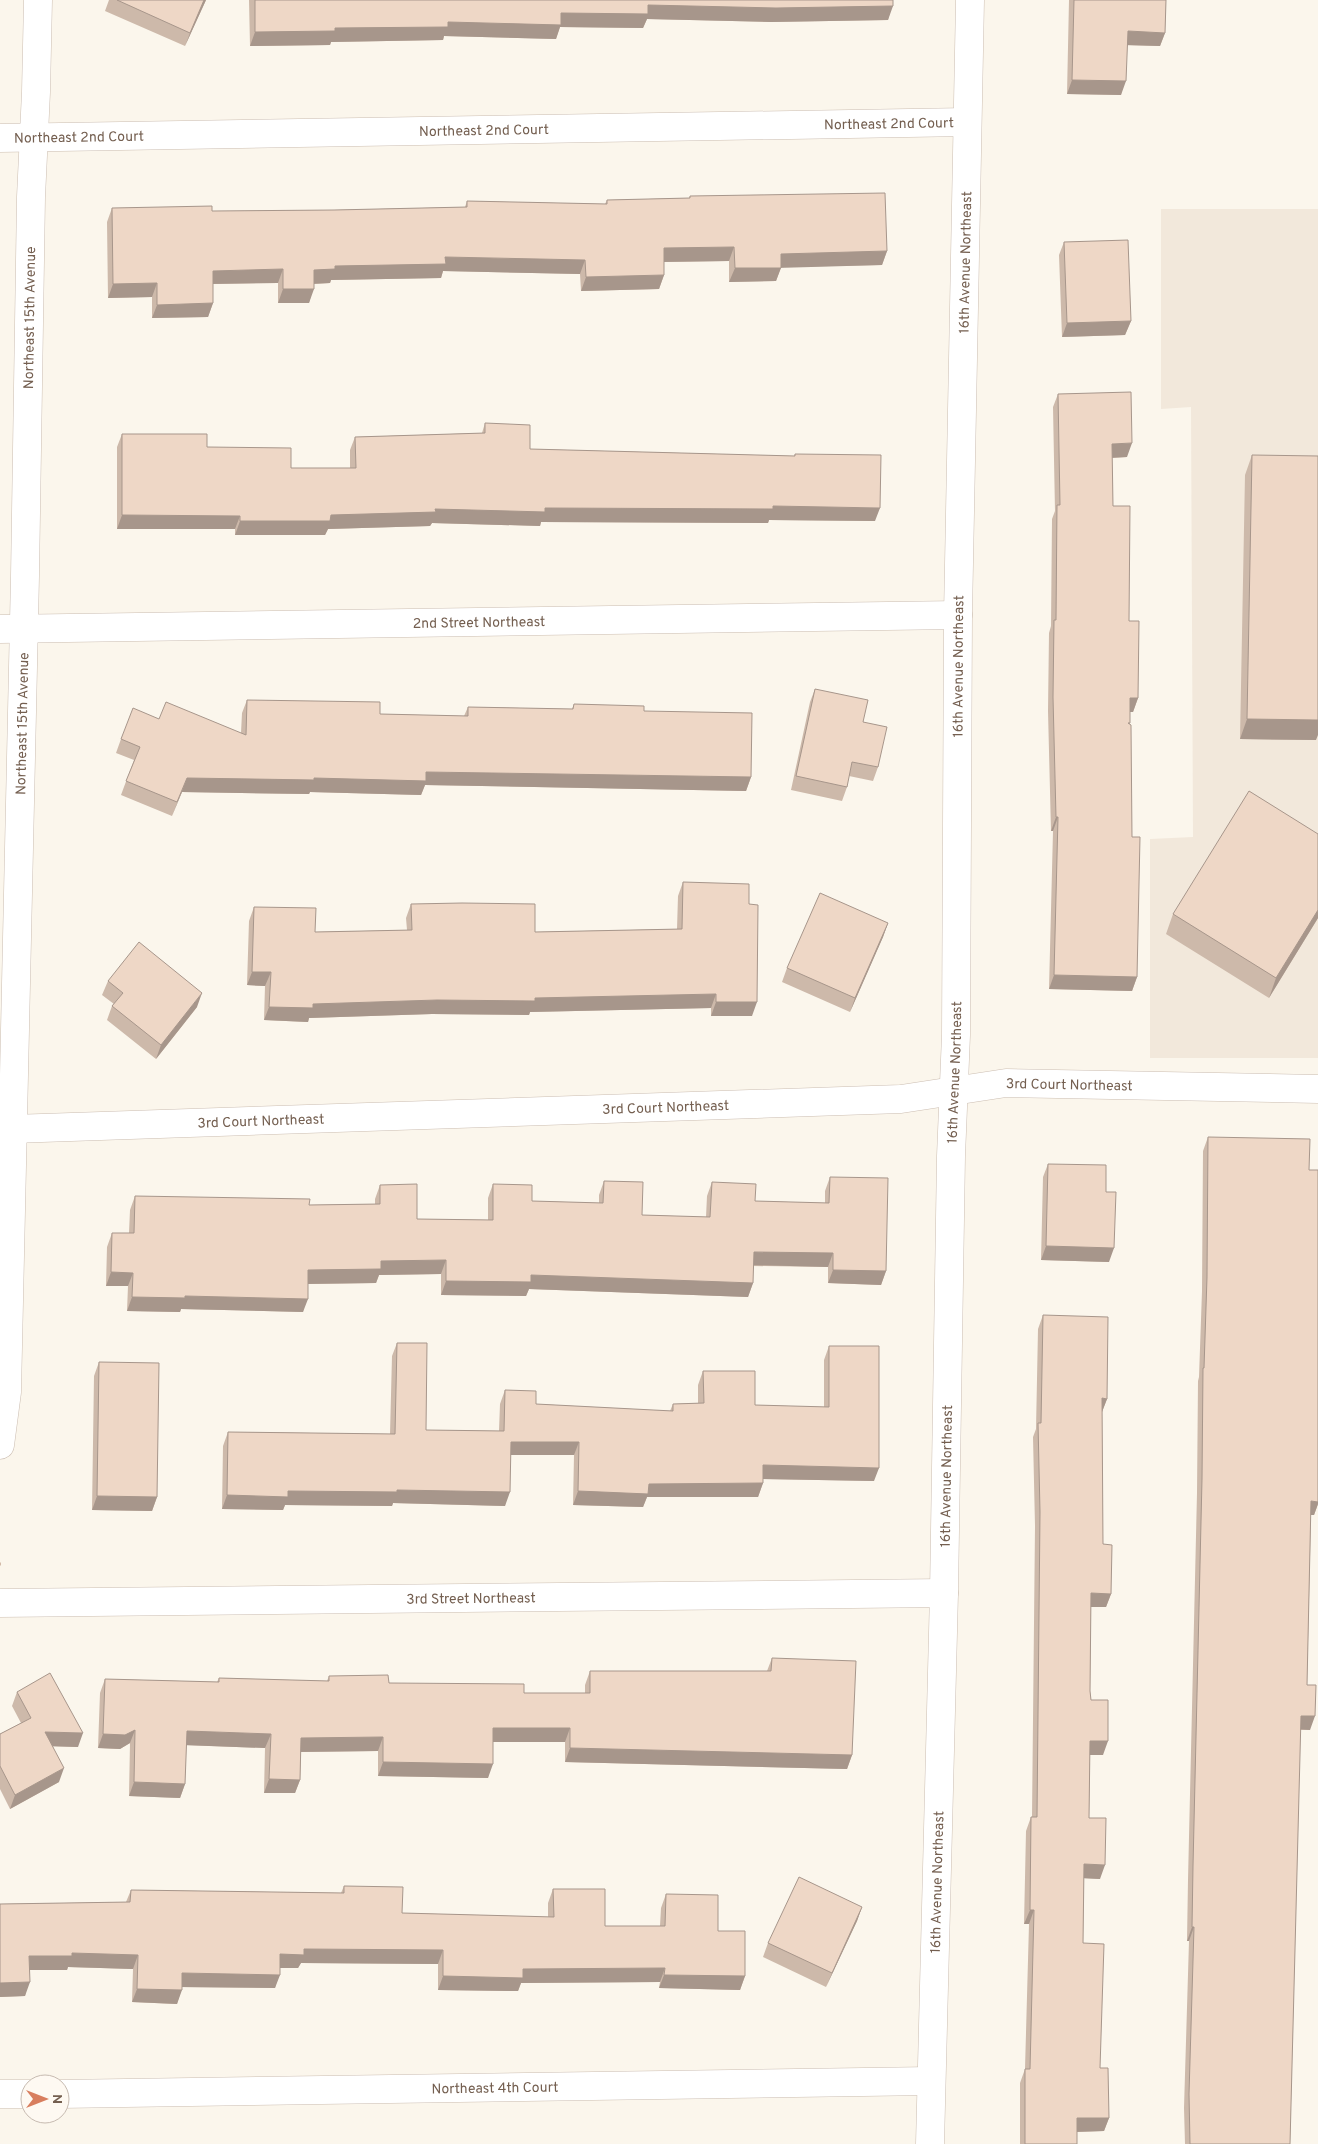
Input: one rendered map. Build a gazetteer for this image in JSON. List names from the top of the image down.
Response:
{
  "streets": {
    "street": [
      "Northeast 2nd Court",
      "16th Avenue Northeast",
      "Northeast 15th Avenue",
      "2nd Street Northeast",
      "3rd Court Northeast",
      "3rd Street Northeast",
      "Northeast 4th Court"
    ]
  },
  "crossings": [
    ["Northeast 2nd Court", "16th Avenue Northeast"],
    ["Northeast 2nd Court", "Northeast 15th Avenue"],
    ["16th Avenue Northeast", "2nd Street Northeast"],
    ["16th Avenue Northeast", "3rd Court Northeast"],
    ["16th Avenue Northeast", "3rd Street Northeast"],
    ["16th Avenue Northeast", "Northeast 4th Court"],
    ["Northeast 15th Avenue", "2nd Street Northeast"],
    ["Northeast 15th Avenue", "3rd Court Northeast"]
  ],
  "north": "right"
}
